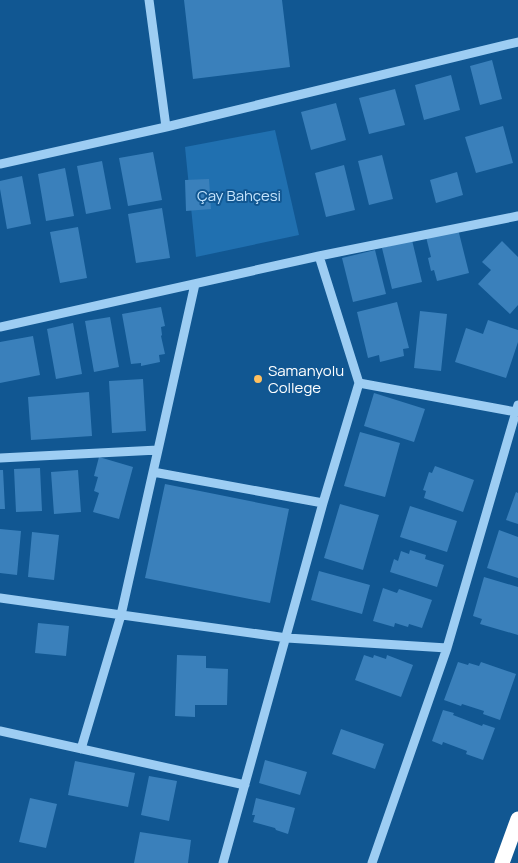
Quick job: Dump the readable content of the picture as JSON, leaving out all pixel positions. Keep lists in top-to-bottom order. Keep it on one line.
{"parks":["Çay Bahçesi"],"places":["Samanyolu College"]}
